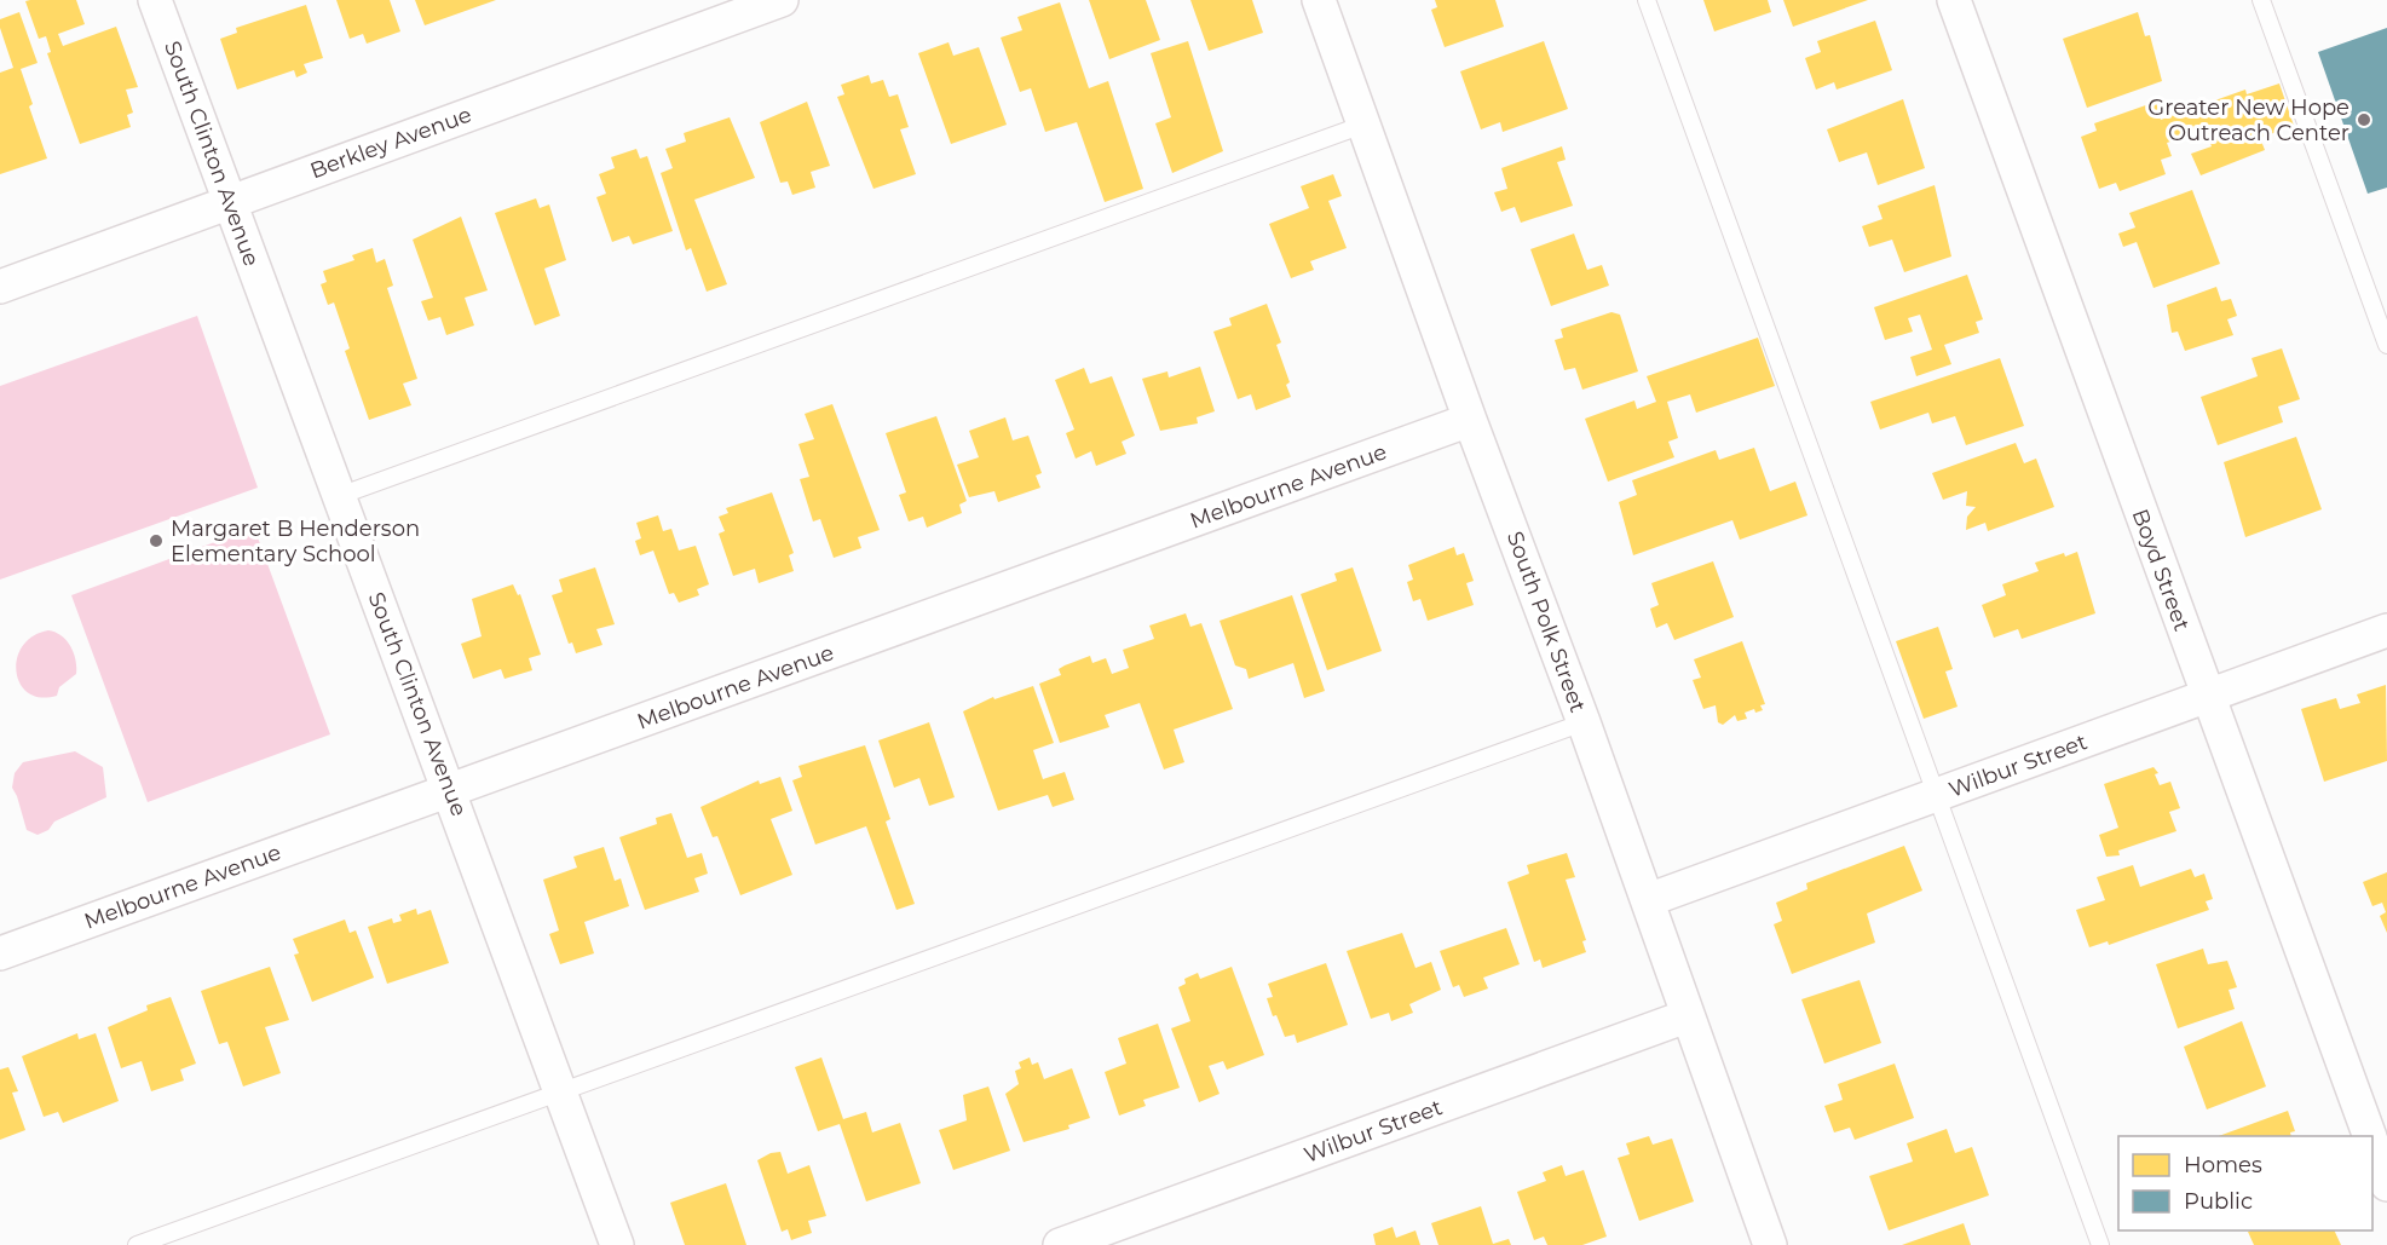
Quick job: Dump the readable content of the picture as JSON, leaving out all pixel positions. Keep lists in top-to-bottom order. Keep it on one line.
{"streets":{"street":["Berkley Avenue","South Clinton Avenue","Melbourne Avenue","Boyd Street","South Polk Street","Wilbur Street"]},"crossings":[["Berkley Avenue","South Clinton Avenue"],["South Clinton Avenue","Melbourne Avenue"],["Melbourne Avenue","South Polk Street"],["Boyd Street","Wilbur Street"],["South Polk Street","Wilbur Street"]],"places":["Greater New Hope Outreach Center","Margaret B Henderson Elementary School"],"legend":["Homes","Public"]}
